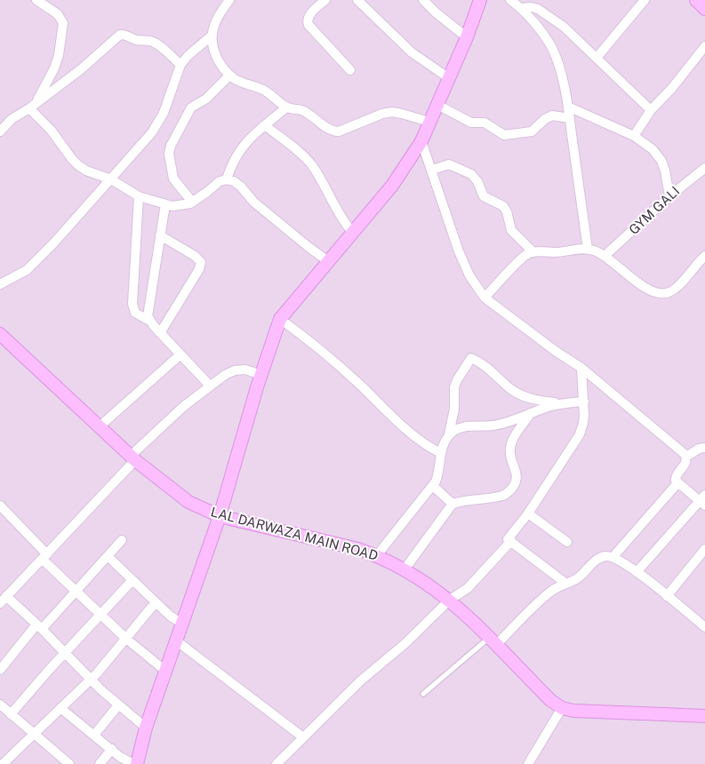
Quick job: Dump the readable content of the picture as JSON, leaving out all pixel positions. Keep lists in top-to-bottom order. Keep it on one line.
{"streets":{"street":["GYM GALI","LAL DARWAZA MAIN ROAD"]}}
